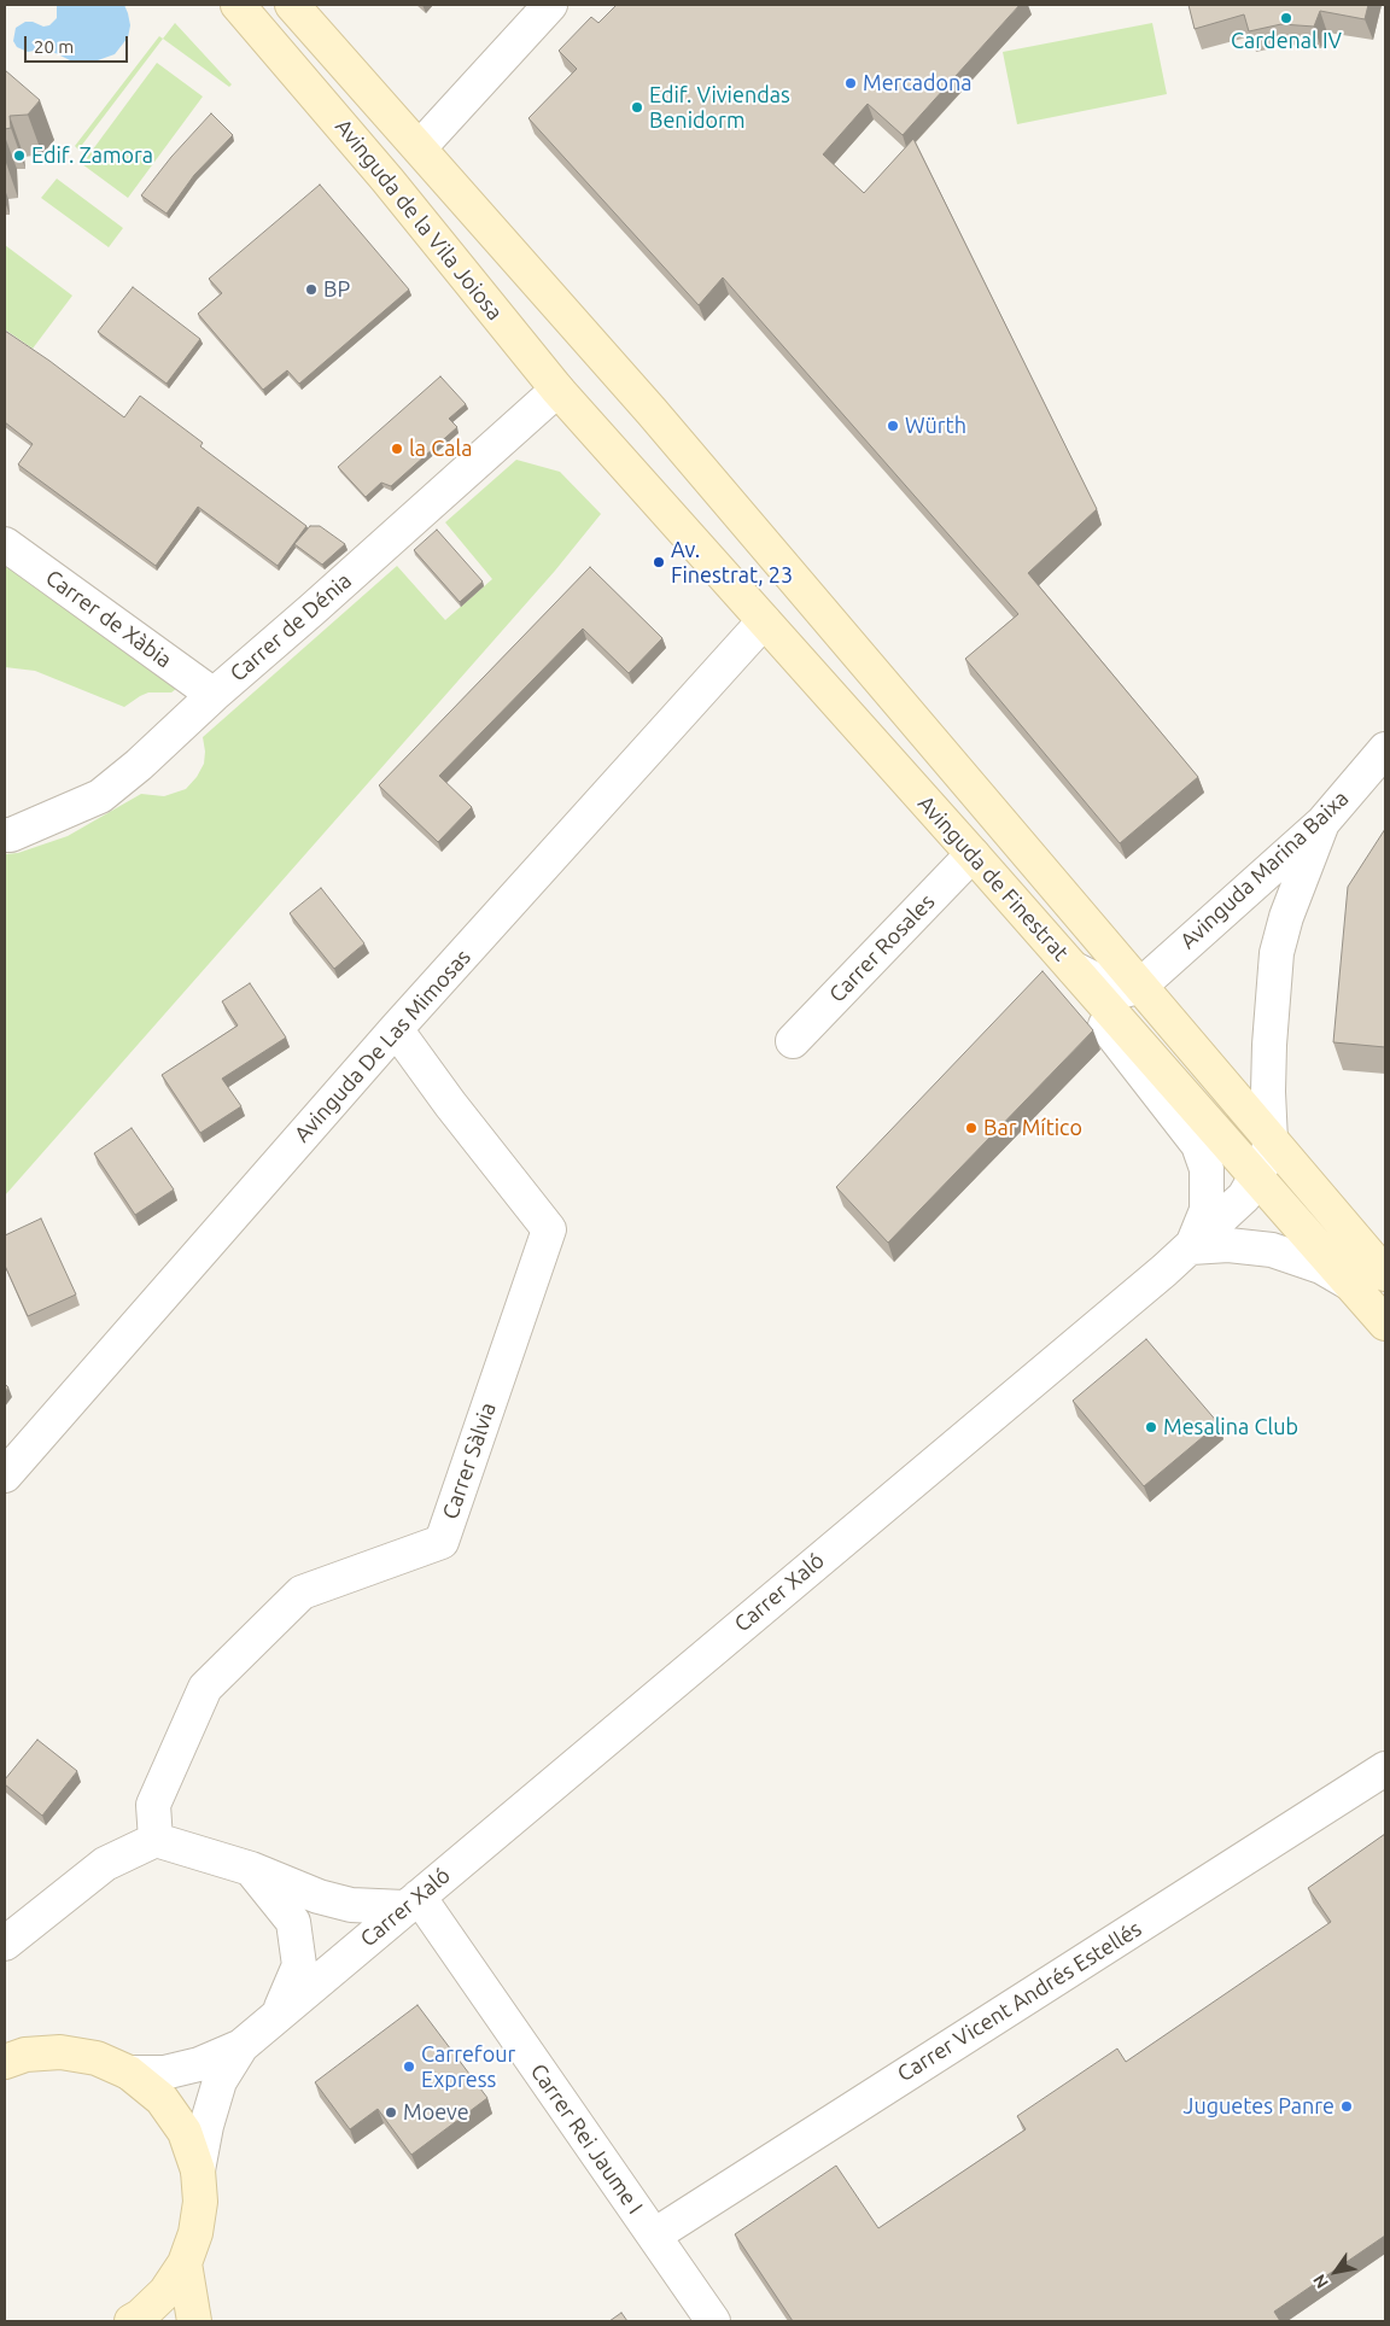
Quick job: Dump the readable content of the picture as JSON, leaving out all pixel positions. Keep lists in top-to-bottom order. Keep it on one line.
{"streets":{"main road":["Avinguda de la Vila Joiosa","Avinguda de Finestrat"],"street":["Carrer de Xàbia","Carrer de Dénia","Avinguda Marina Baixa","Carrer Rosales","Avinguda De Las Mimosas","Carrer Sàlvia","Carrer Xaló","Carrer Vicent Andrés Estellés","Carrer Rei Jaume I"]},"crossings":[["Avinguda de la Vila Joiosa","Carrer de Dénia"],["Avinguda de la Vila Joiosa","Avinguda de Finestrat"],["Carrer de Xàbia","Carrer de Dénia"],["Avinguda Marina Baixa","Avinguda de Finestrat"],["Avinguda de Finestrat","Carrer Rosales"],["Avinguda de Finestrat","Avinguda De Las Mimosas"],["Avinguda de Finestrat","Carrer Xaló"],["Avinguda De Las Mimosas","Carrer Sàlvia"],["Carrer Xaló","Carrer Rei Jaume I"],["Carrer Vicent Andrés Estellés","Carrer Rei Jaume I"]],"places":["Cardenal IV","Mercadona","Edif. Viviendas Benidorm","Edif. Zamora","BP","Würth","la Cala","Av. Finestrat, 23","Bar Mítico","Mesalina Club","Carrefour Express","Juguetes Panre","Moeve"],"scale_bar":"20 m","north":"bottom left"}
